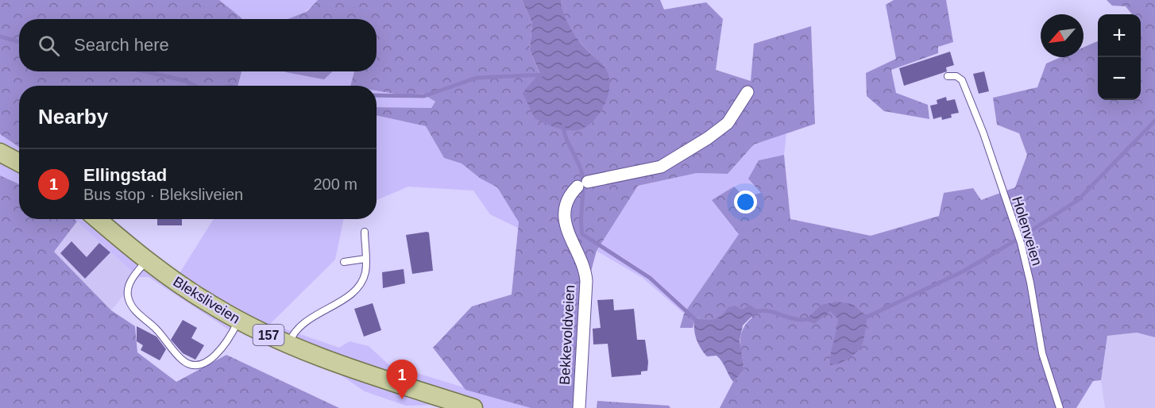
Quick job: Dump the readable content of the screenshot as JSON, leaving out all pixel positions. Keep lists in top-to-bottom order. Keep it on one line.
{"streets":{"main road":["Bleksliveien","157"],"street":["Bekkevoldveien"],"lane":["Holenveien"]},"north":"bottom left","page":{"map_buttons":["+","−"],"search":"Search here","heading":"Nearby","list":[{"mark":"1","name":"Ellingstad","note":"Bus stop · Bleksliveien","value":"200 m"}],"pins":"1"}}
